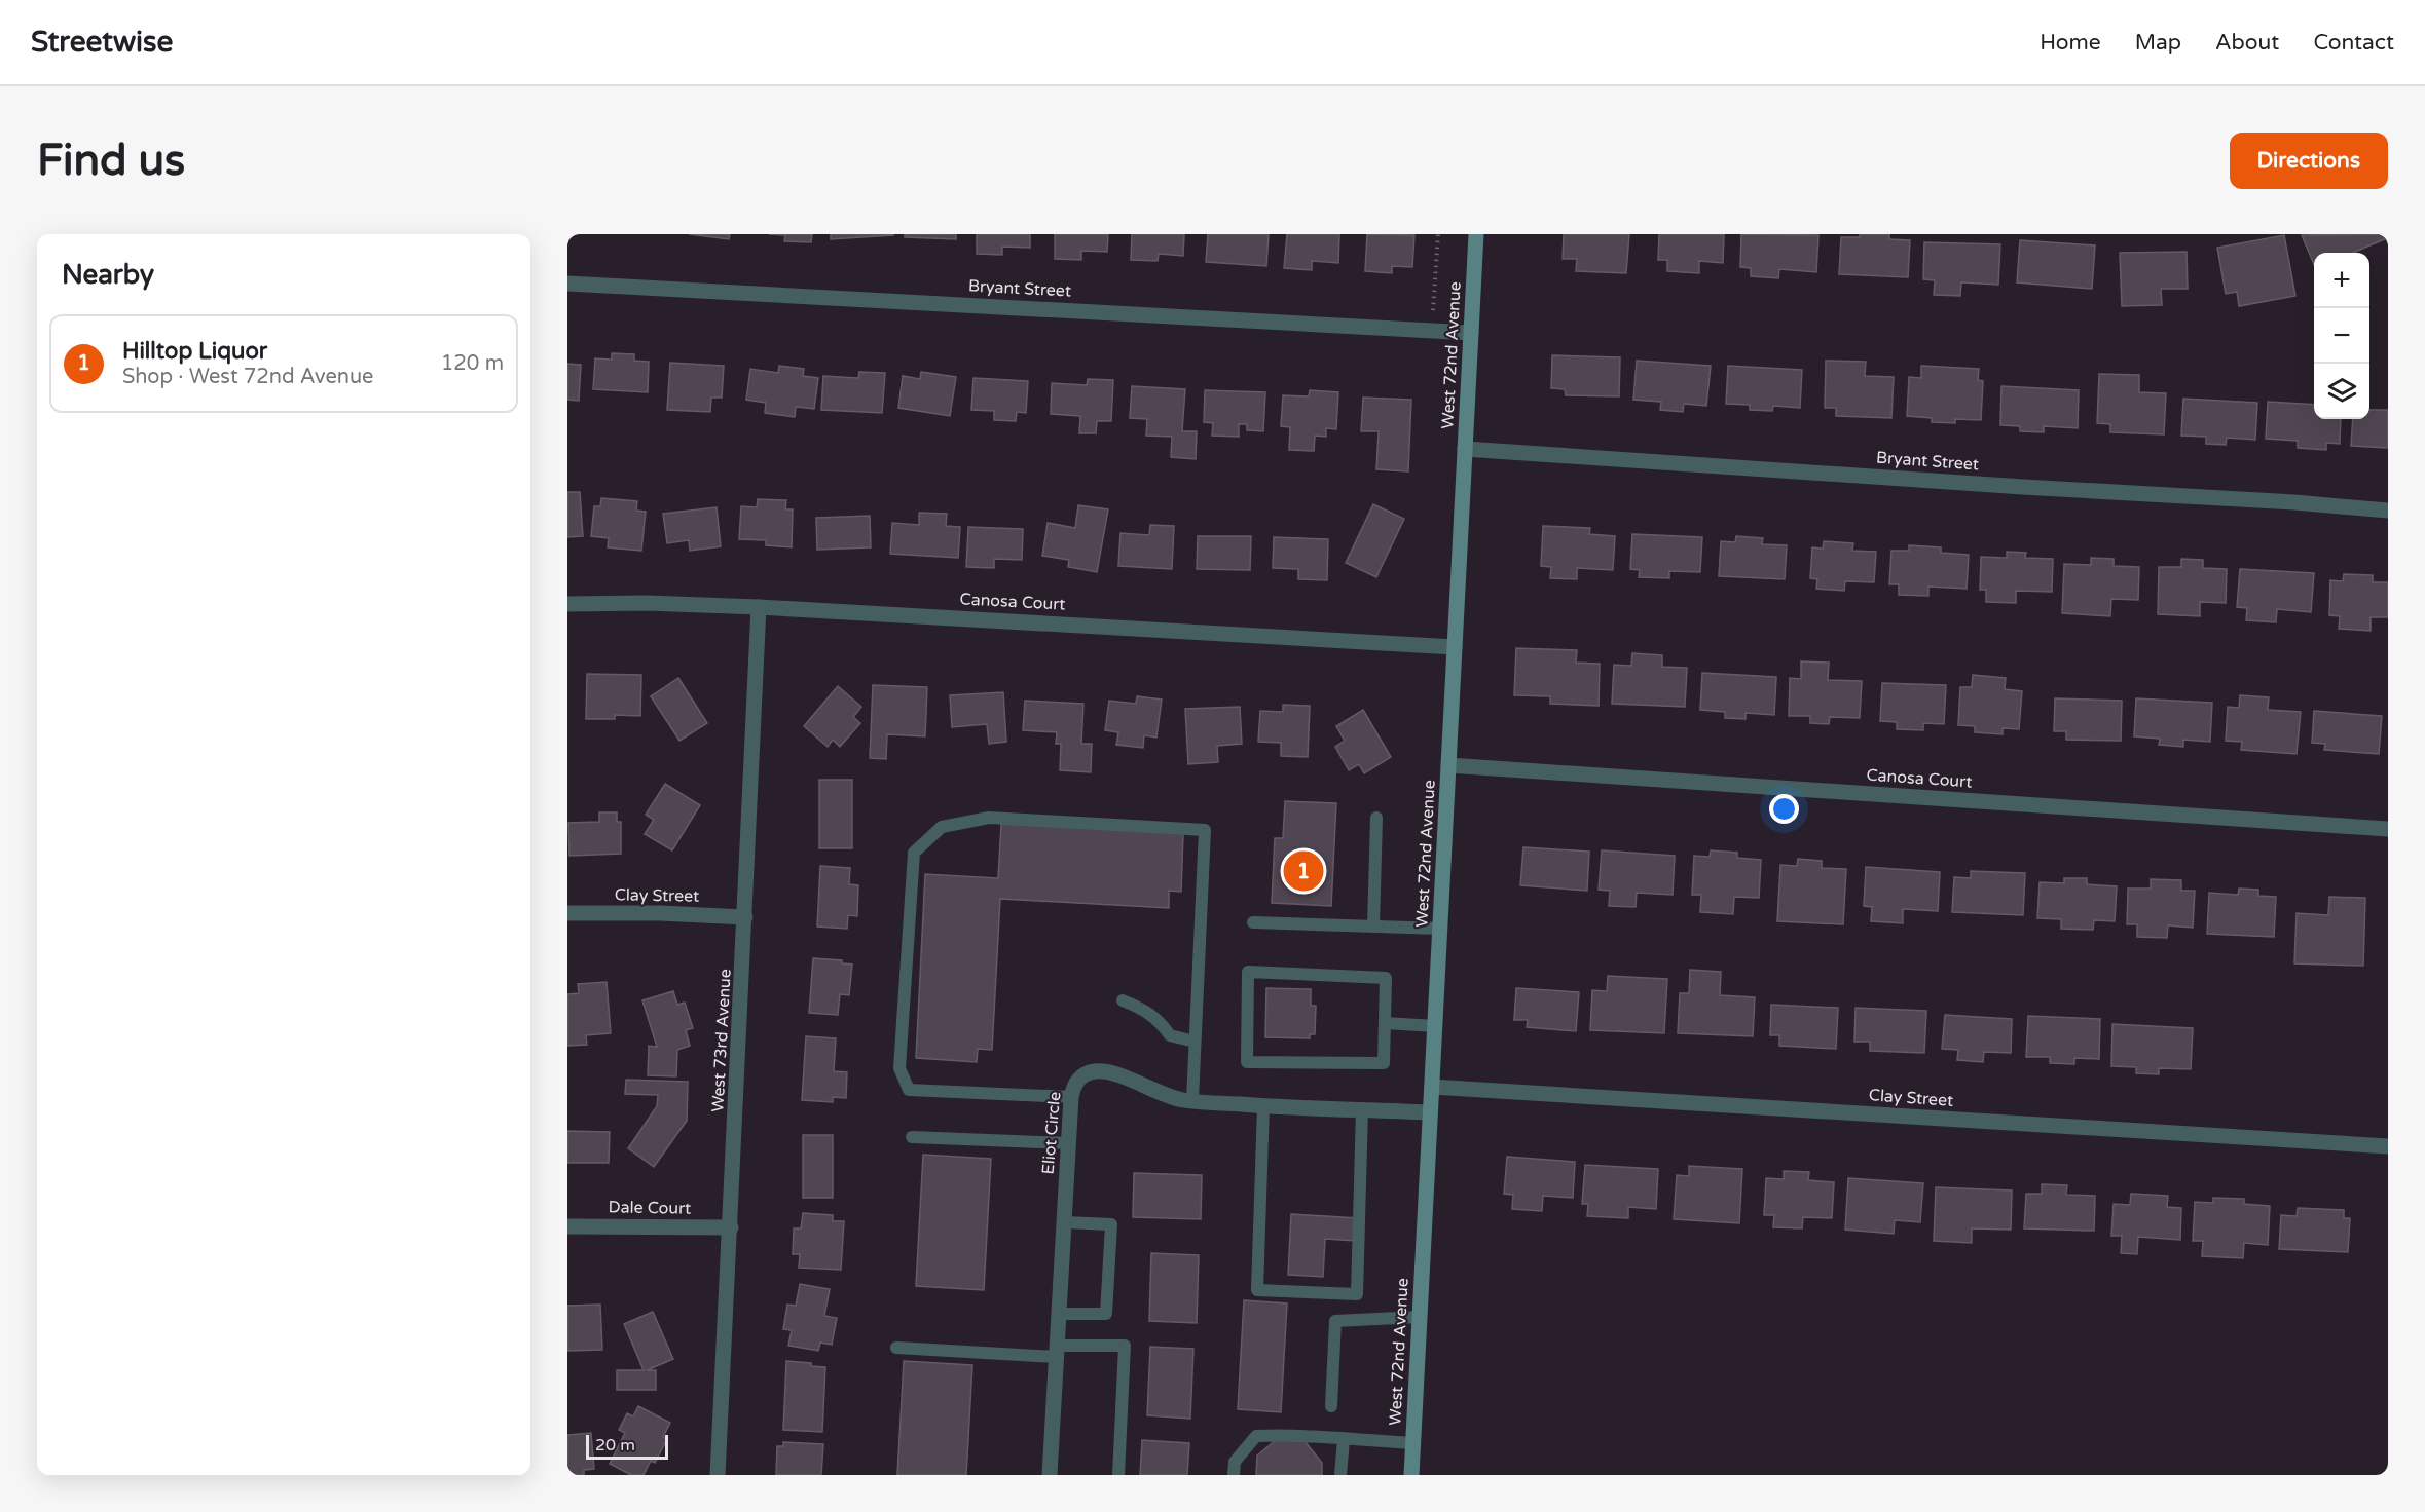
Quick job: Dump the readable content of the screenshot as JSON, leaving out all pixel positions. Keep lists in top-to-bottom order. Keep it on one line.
{"streets":{"main road":["West 72nd Avenue"],"street":["Bryant Street","Canosa Court","Clay Street","West 73rd Avenue","Eliot Circle","Dale Court"]},"crossings":[["Bryant Street","West 72nd Avenue"],["West 72nd Avenue","Canosa Court"],["West 72nd Avenue","Clay Street"],["West 72nd Avenue","Eliot Circle"],["Canosa Court","West 73rd Avenue"],["Clay Street","West 73rd Avenue"],["West 73rd Avenue","Dale Court"]],"scale_bar":"20 m","page":{"header":"Streetwise","nav":["Home","Map","About","Contact"],"buttons":"Directions","title":"Find us","heading":"Nearby","map_buttons":["+","−"],"list":[{"mark":"1","name":"Hilltop Liquor","note":"Shop · West 72nd Avenue","value":"120 m"}],"pins":"1","scale":"20 m"}}
